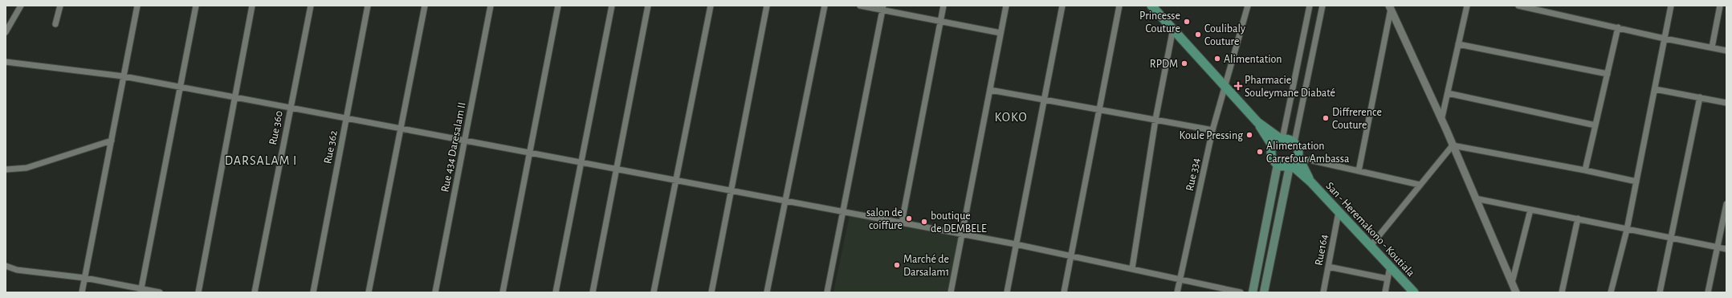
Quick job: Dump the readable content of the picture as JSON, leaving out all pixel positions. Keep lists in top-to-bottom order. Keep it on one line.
{"streets":{"main road":["San - Heremakono - Koutiala"],"street":["Rue 360","Rue 362","Rue 434 Daresalam II","Rue 334","Rue164"]},"crossings":[["San - Heremakono - Koutiala","Rue164"]],"districts":["KOKO","DARSALAM I"],"places":{"other":["Princesse Couture","Coulibaly Couture","Alimentation","RPDM","Diffrerence Couture","Koule Pressing","Alimentation Carrefour Ambassa","salon de coiffure","boutique de DEMBELE","Marché de Darsalam1"],"health":["Pharmacie Souleymane Diabaté"]}}
